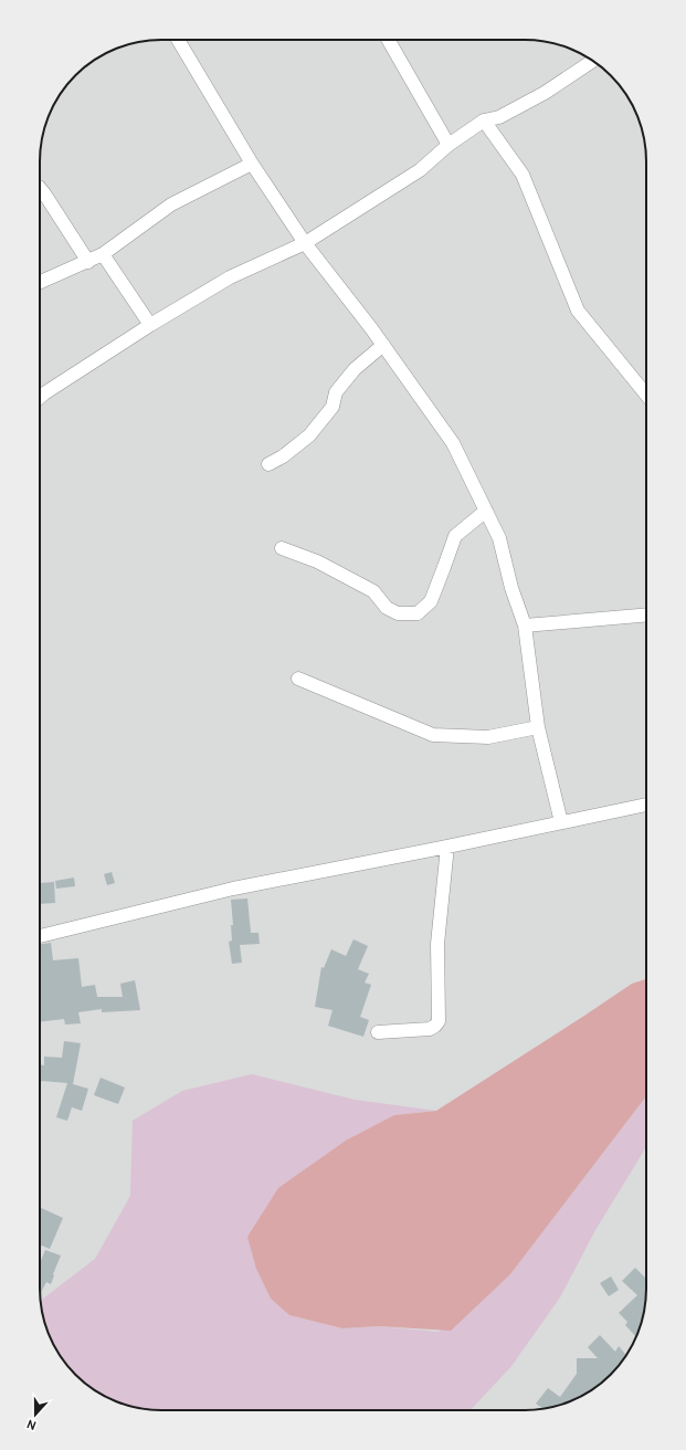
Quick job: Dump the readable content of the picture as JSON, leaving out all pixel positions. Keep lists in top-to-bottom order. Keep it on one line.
{"north":"bottom"}
